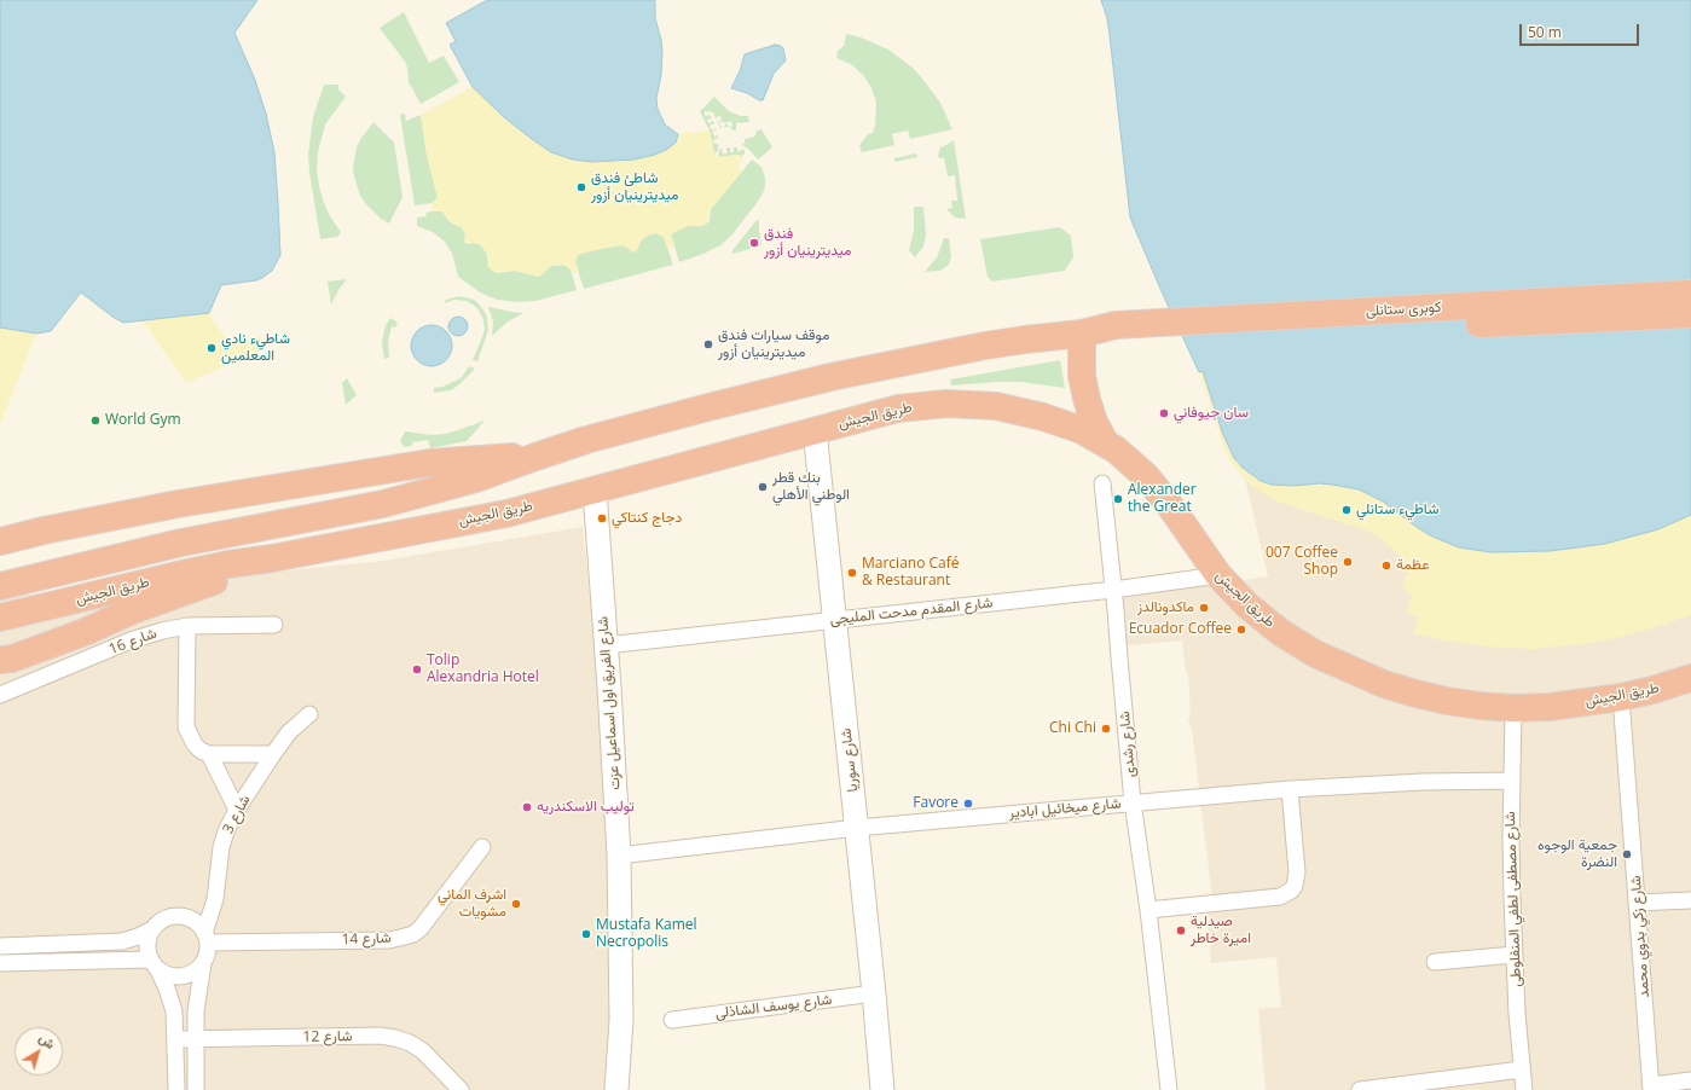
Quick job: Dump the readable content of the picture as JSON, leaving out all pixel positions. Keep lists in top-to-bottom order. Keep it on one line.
{"streets":{"highway":["كوبرى ستانلى","طريق الجيش"],"street":["شارع المقدم مدحت المليجى","شارع 16","شارع الفريق اول اسماعيل عزت","شارع رشدى","شارع سوريا","شارع ميخائيل ابادير","شارع 3","شارع مصطفى لطفي المنفلوطى","شارع زكي بدوي محمد","شارع 14","شارع يوسف الشاذلى","شارع 12"]},"crossings":[["طريق الجيش","شارع المقدم مدحت المليجى"],["طريق الجيش","شارع الفريق اول اسماعيل عزت"],["طريق الجيش","شارع سوريا"],["طريق الجيش","شارع مصطفى لطفي المنفلوطى"],["طريق الجيش","شارع زكي بدوي محمد"],["شارع المقدم مدحت المليجى","شارع الفريق اول اسماعيل عزت"],["شارع المقدم مدحت المليجى","شارع رشدى"],["شارع المقدم مدحت المليجى","شارع سوريا"],["شارع الفريق اول اسماعيل عزت","شارع ميخائيل ابادير"],["شارع رشدى","شارع ميخائيل ابادير"],["شارع سوريا","شارع ميخائيل ابادير"],["شارع سوريا","شارع يوسف الشاذلى"],["شارع ميخائيل ابادير","شارع مصطفى لطفي المنفلوطى"],["شارع 3","شارع 14"]],"places":["شاطئ فندق ميديترينيان أزور","فندق ميديترينيان أزور","موقف سيارات فندق ميديترينيان أزور","شاطيء نادي المعلمين","سان جيوفاني","World Gym","بنك قطر الوطني الأهلي","Alexander the Great","شاطيء ستانلي","دجاج كنتاكي","007 Coffee Shop","عظمة","Marciano Café & Restaurant","ماكدونالدز","Ecuador Coffee","Tolip Alexandria Hotel","Chi Chi","Favore","توليب الاسكندريه","جمعية الوجوه النضرة","اشرف الماني مشويات","صيدلية اميرة خاطر","Mustafa Kamel Necropolis"],"scale_bar":"50 m","north":"top right"}
